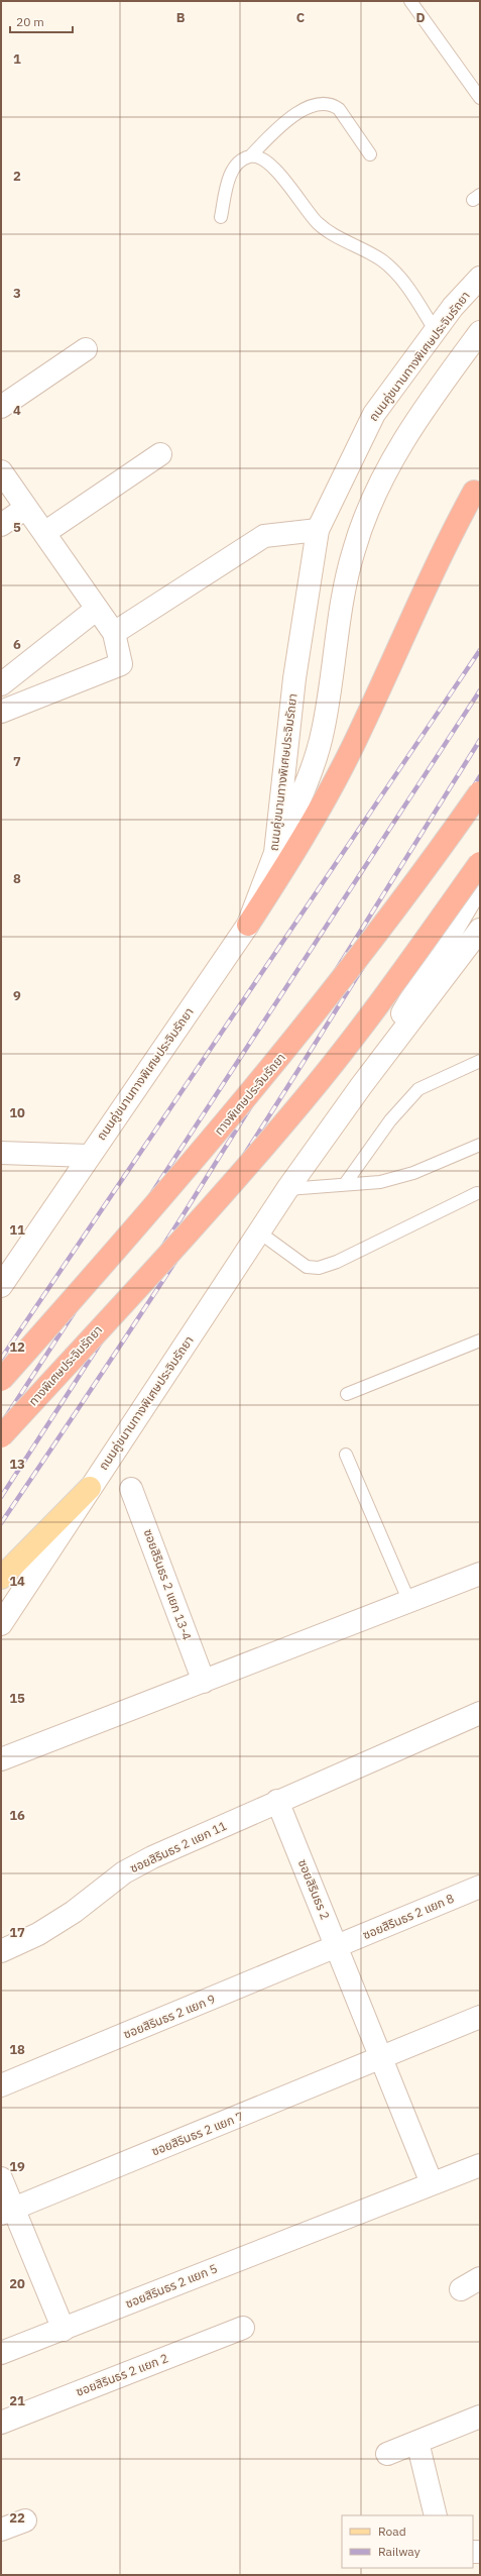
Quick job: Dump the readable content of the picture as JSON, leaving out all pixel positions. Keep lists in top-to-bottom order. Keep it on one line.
{"streets":{"highway":["ทางพิเศษประจิมรัถยา"],"street":["ถนนคู่ขนานทางพิเศษประจิมรัถยา","ซอยสิรินธร 2 แยก 13-4","ซอยสิรินธร 2 แยก 11","ซอยสิรินธร 2","ซอยสิรินธร 2 แยก 8","ซอยสิรินธร 2 แยก 9","ซอยสิรินธร 2 แยก 7","ซอยสิรินธร 2 แยก 5","ซอยสิรินธร 2 แยก 2"]},"crossings":[["ซอยสิรินธร 2 แยก 11","ซอยสิรินธร 2"],["ซอยสิรินธร 2","ซอยสิรินธร 2 แยก 8"],["ซอยสิรินธร 2","ซอยสิรินธร 2 แยก 9"],["ซอยสิรินธร 2","ซอยสิรินธร 2 แยก 7"],["ซอยสิรินธร 2","ซอยสิรินธร 2 แยก 5"],["ซอยสิรินธร 2 แยก 8","ซอยสิรินธร 2 แยก 9"]],"legend":["Road","Railway"],"scale_bar":"20 m","grid":{"columns":["B","C","D"],"rows":["1","2","3","4","5","6","7","8","9","10","11","12","13","14","15","16","17","18","19","20","21","22"]}}
